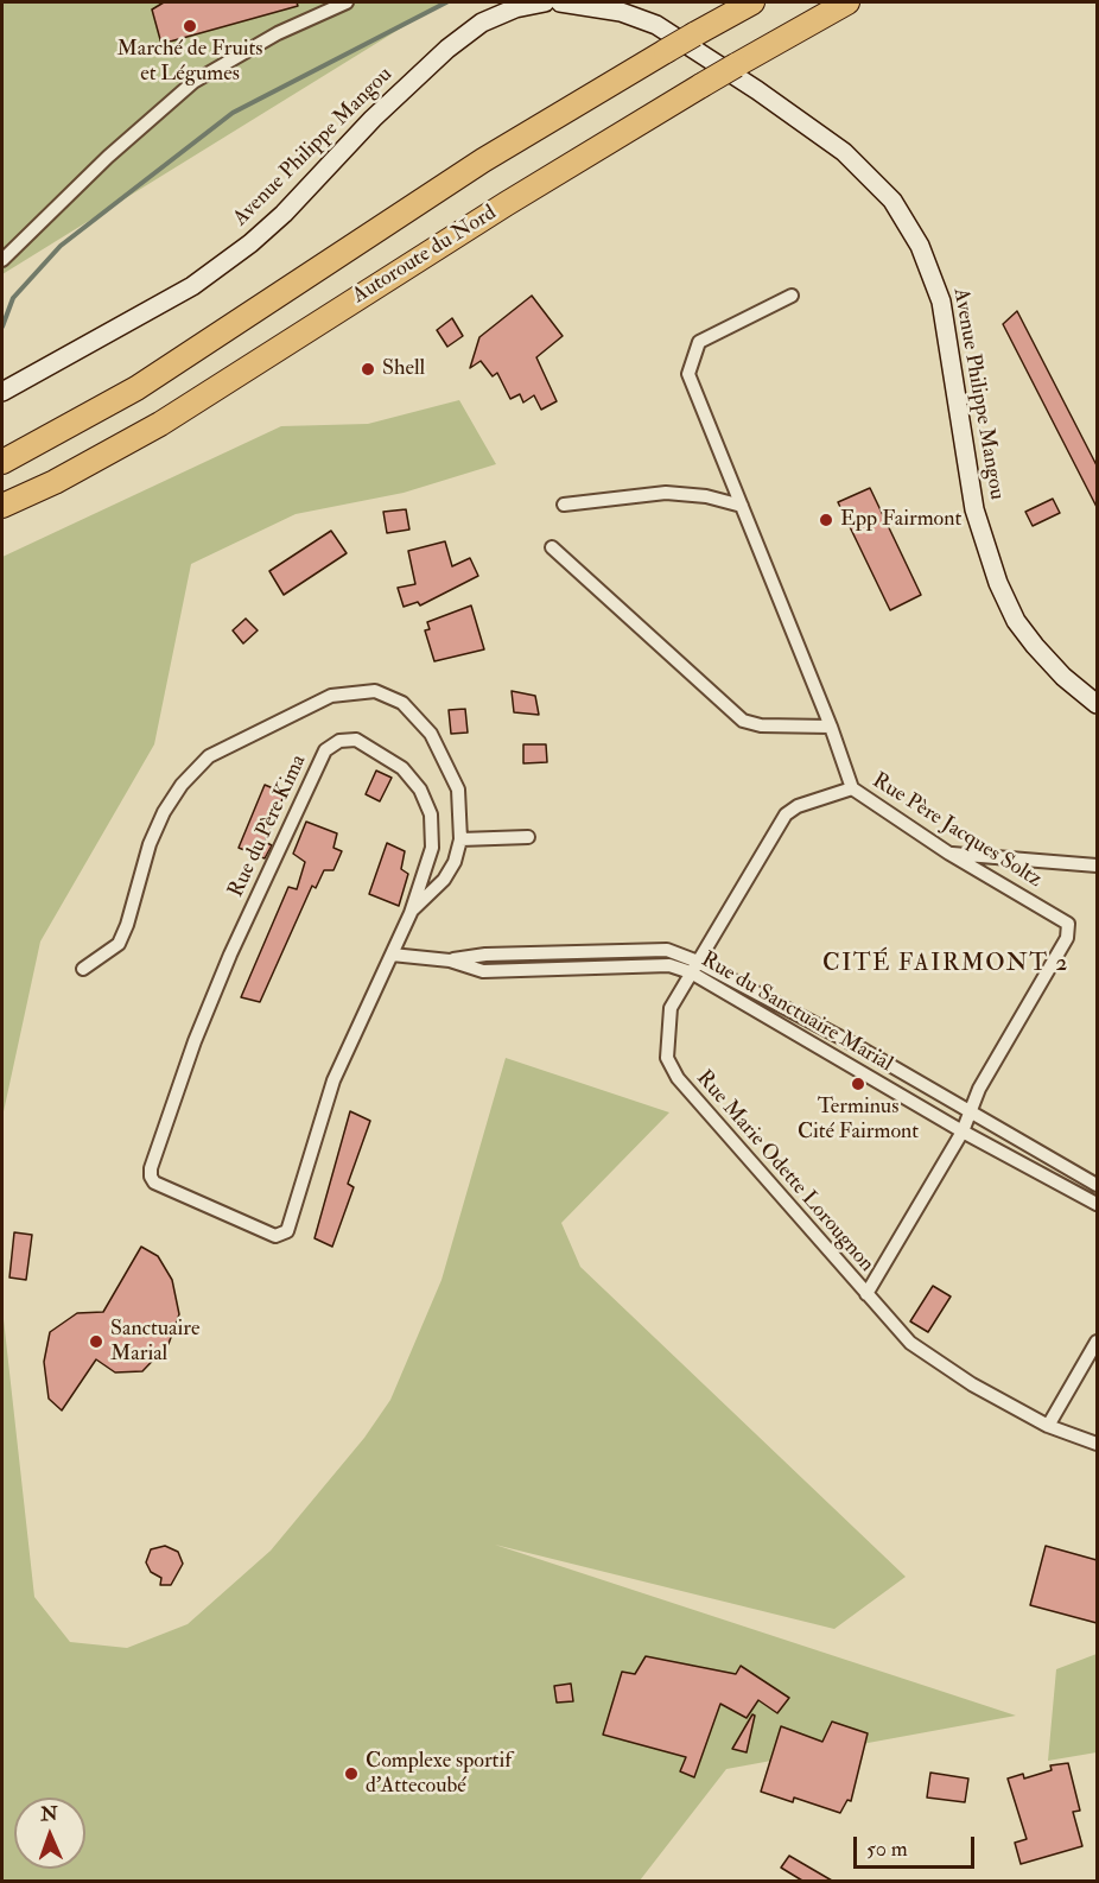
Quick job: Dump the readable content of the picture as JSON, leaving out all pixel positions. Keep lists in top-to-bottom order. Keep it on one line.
{"streets":{"highway":["Autoroute du Nord"],"street":["Avenue Philippe Mangou","Rue du Père Kima","Rue Père Jacques Soltz","Rue du Sanctuaire Marial","Rue Marie Odette Lorougnon"]},"crossings":[["Rue du Père Kima","Rue du Sanctuaire Marial"],["Rue Père Jacques Soltz","Rue du Sanctuaire Marial"],["Rue Père Jacques Soltz","Rue Marie Odette Lorougnon"],["Rue du Sanctuaire Marial","Rue Marie Odette Lorougnon"]],"districts":["CITÉ FAIRMONT 2"],"places":["Marché de Fruits et Légumes","Shell","Epp Fairmont","Terminus Cité Fairmont","Sanctuaire Marial","Complexe sportif d'Attecoubé"],"scale_bar":"50 m","north":"top"}
